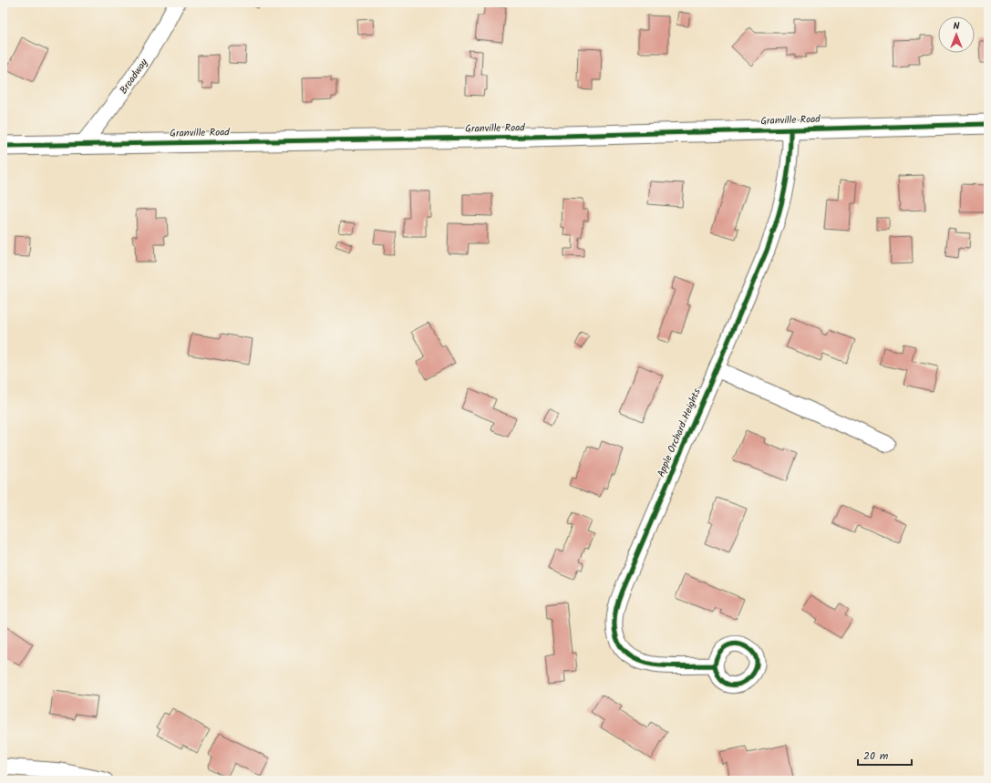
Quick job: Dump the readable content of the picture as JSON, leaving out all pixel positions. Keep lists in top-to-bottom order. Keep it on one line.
{"streets":{"street":["Broadway","Granville Road","Apple Orchard Heights"]},"crossings":[["Broadway","Granville Road"],["Granville Road","Apple Orchard Heights"]],"scale_bar":"20 m","north":"top"}
